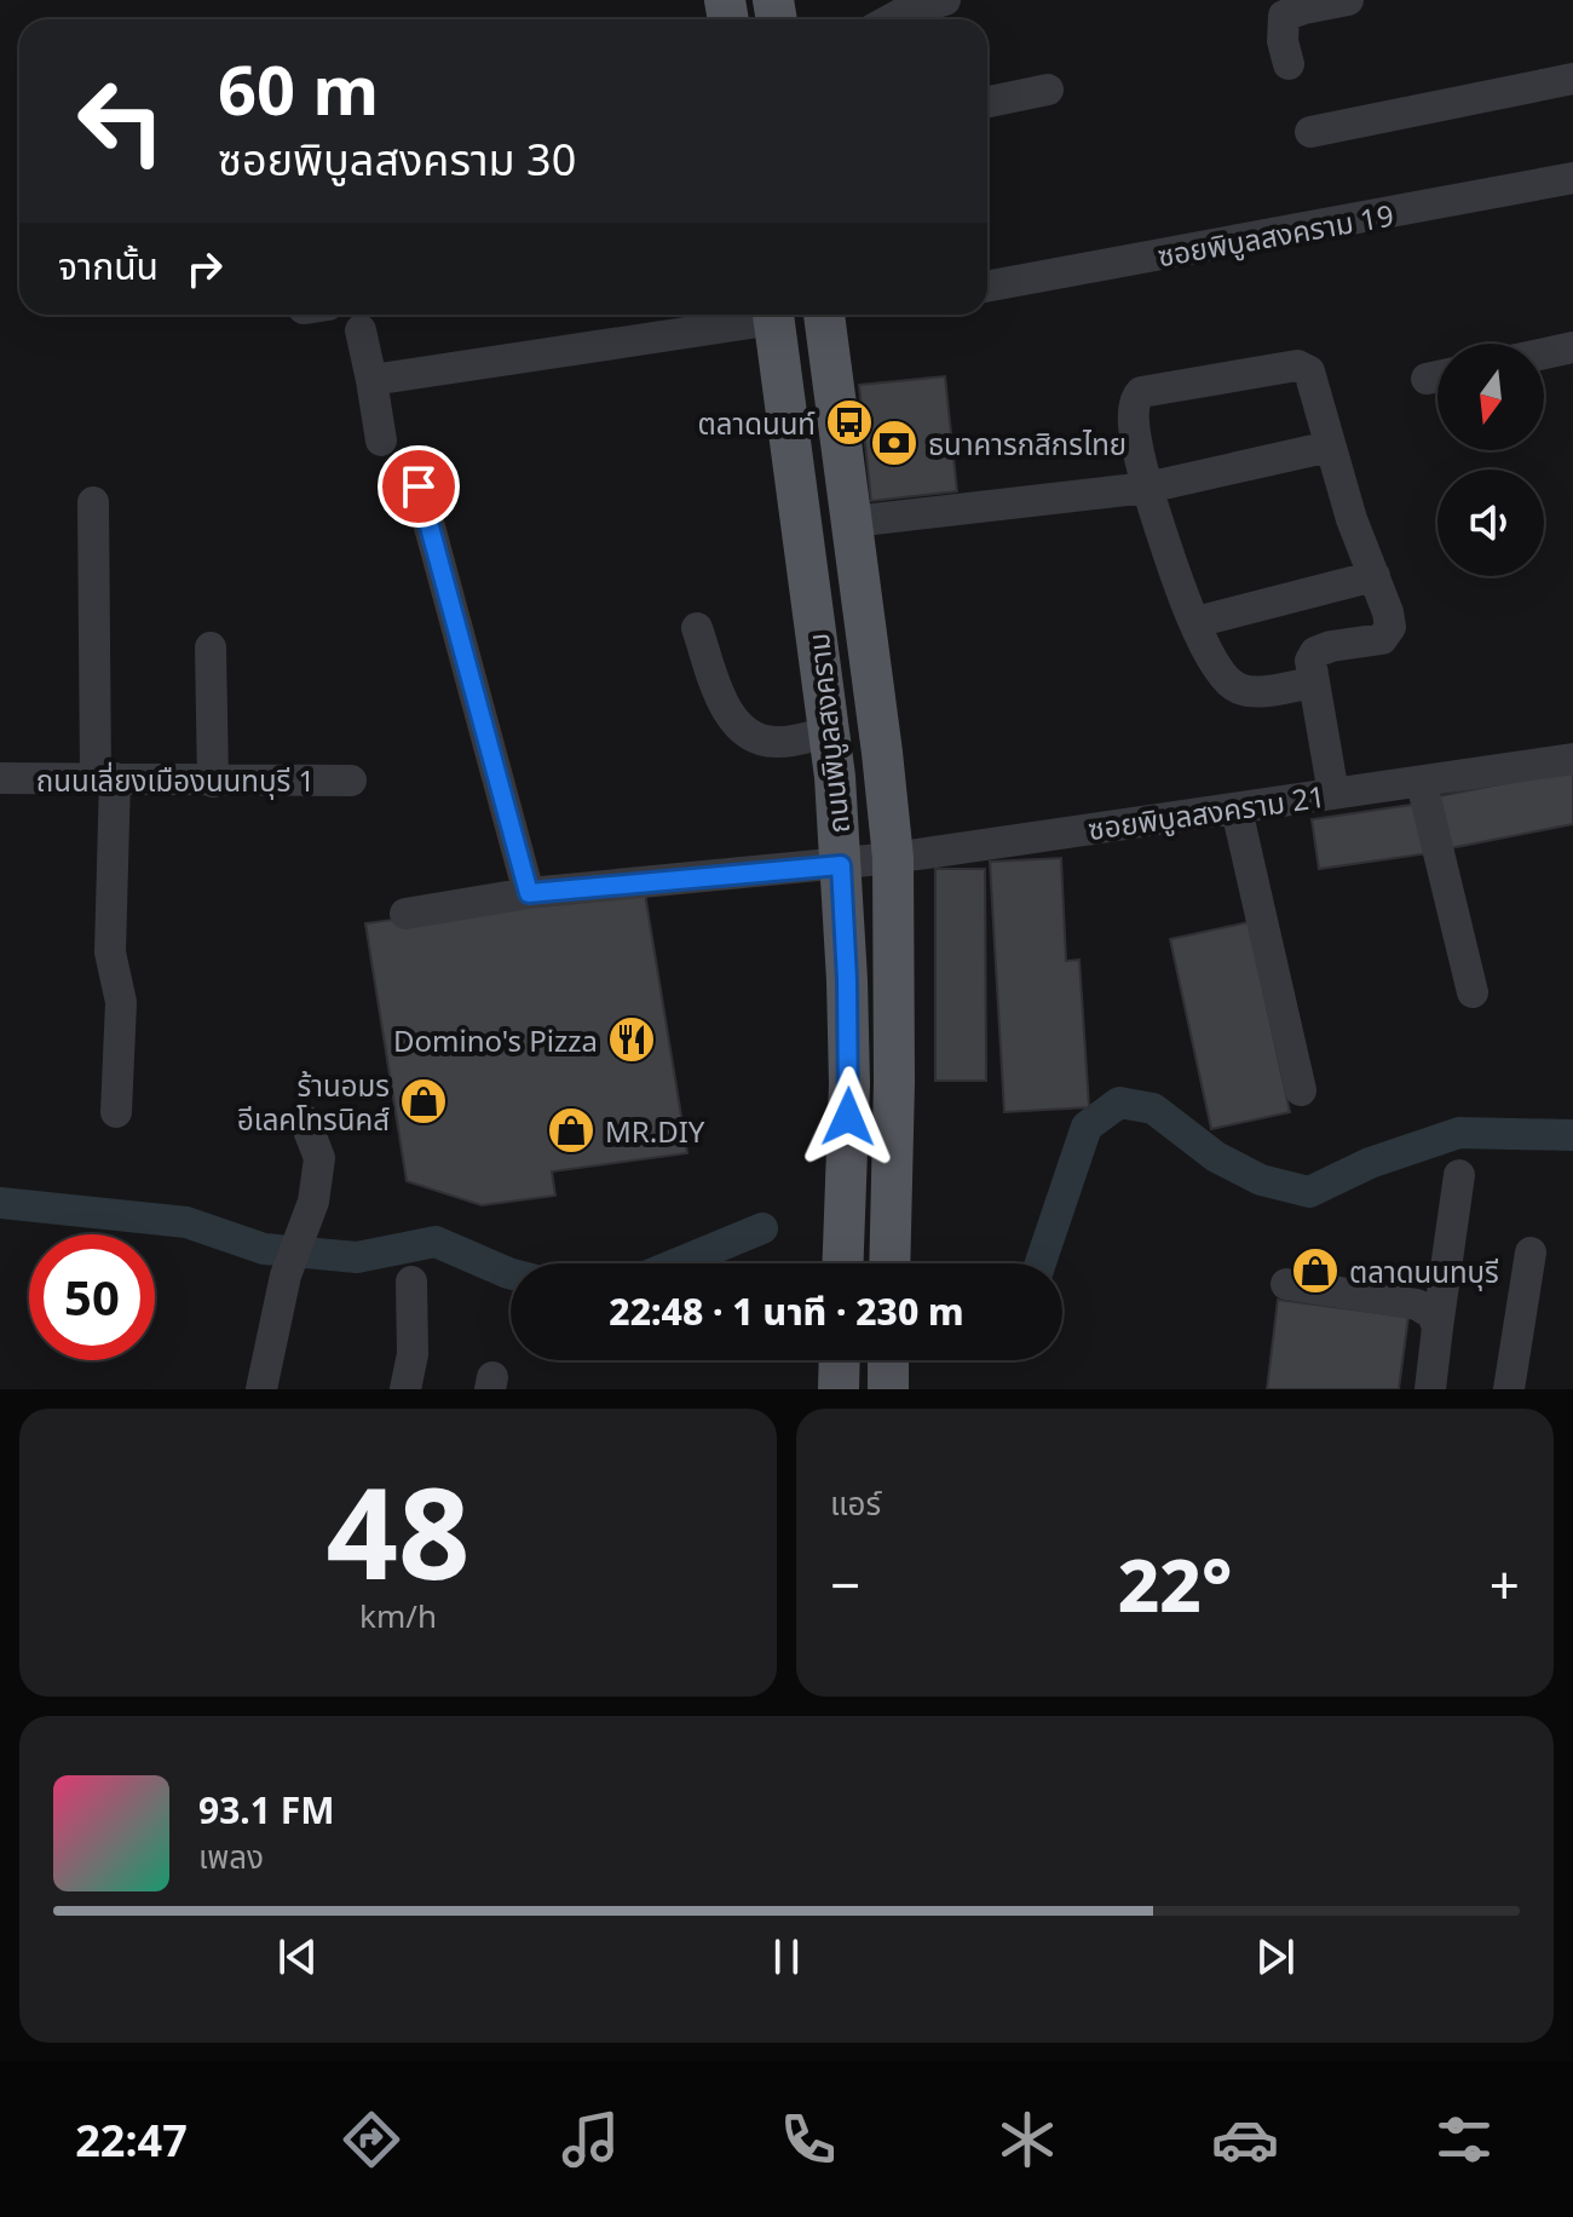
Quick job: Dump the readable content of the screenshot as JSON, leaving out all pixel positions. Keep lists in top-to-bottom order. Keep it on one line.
{"streets":{"main road":["ถนนพิบูลสงคราม"],"street":["ซอยพิบูลสงคราม 19","ถนนเลี่ยงเมืองนนทบุรี 1","ซอยพิบูลสงคราม 21"]},"crossings":[["ถนนพิบูลสงคราม","ซอยพิบูลสงคราม 21"]],"places":{"bus stop":["ตลาดนนท์"],"bank":["ธนาคารกสิกรไทย"],"restaurant":["Domino's Pizza"],"shop":["ร้านอมร อีเลคโทรนิคส์","MR.DIY","ตลาดนนทบุรี"]},"north":"bottom","page":{"turn":["60 m","ซอยพิบูลสงคราม 30"],"then":"จากนั้น","limit":"50","trip":"22:48 · 1 นาที · 230 m","tile":[["48","km/h"],"แอร์"],"heat":["−","22°","+"],"song":["93.1 FM","เพลง"],"tabs":"22:47"}}
